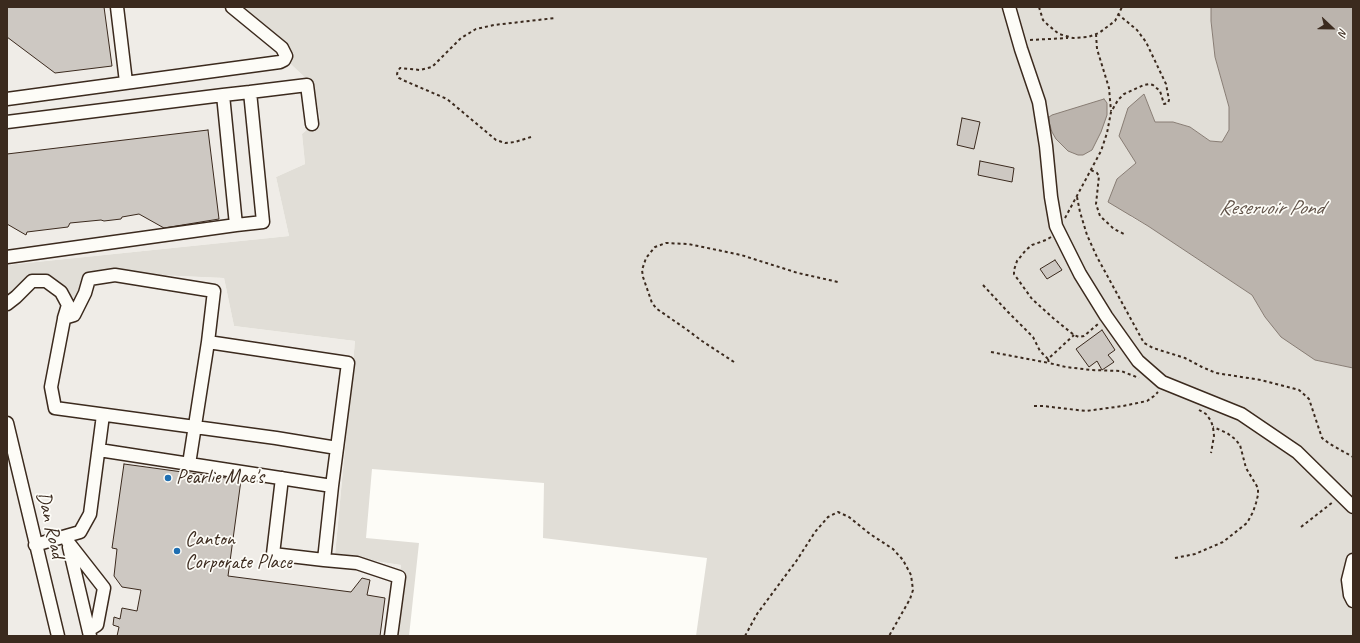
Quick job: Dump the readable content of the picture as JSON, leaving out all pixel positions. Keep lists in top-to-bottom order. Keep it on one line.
{"streets":{"street":["Dan Road"]},"water":["Reservoir Pond"],"places":["Pearlie Mae's","Canton Corporate Place"],"north":"right"}
